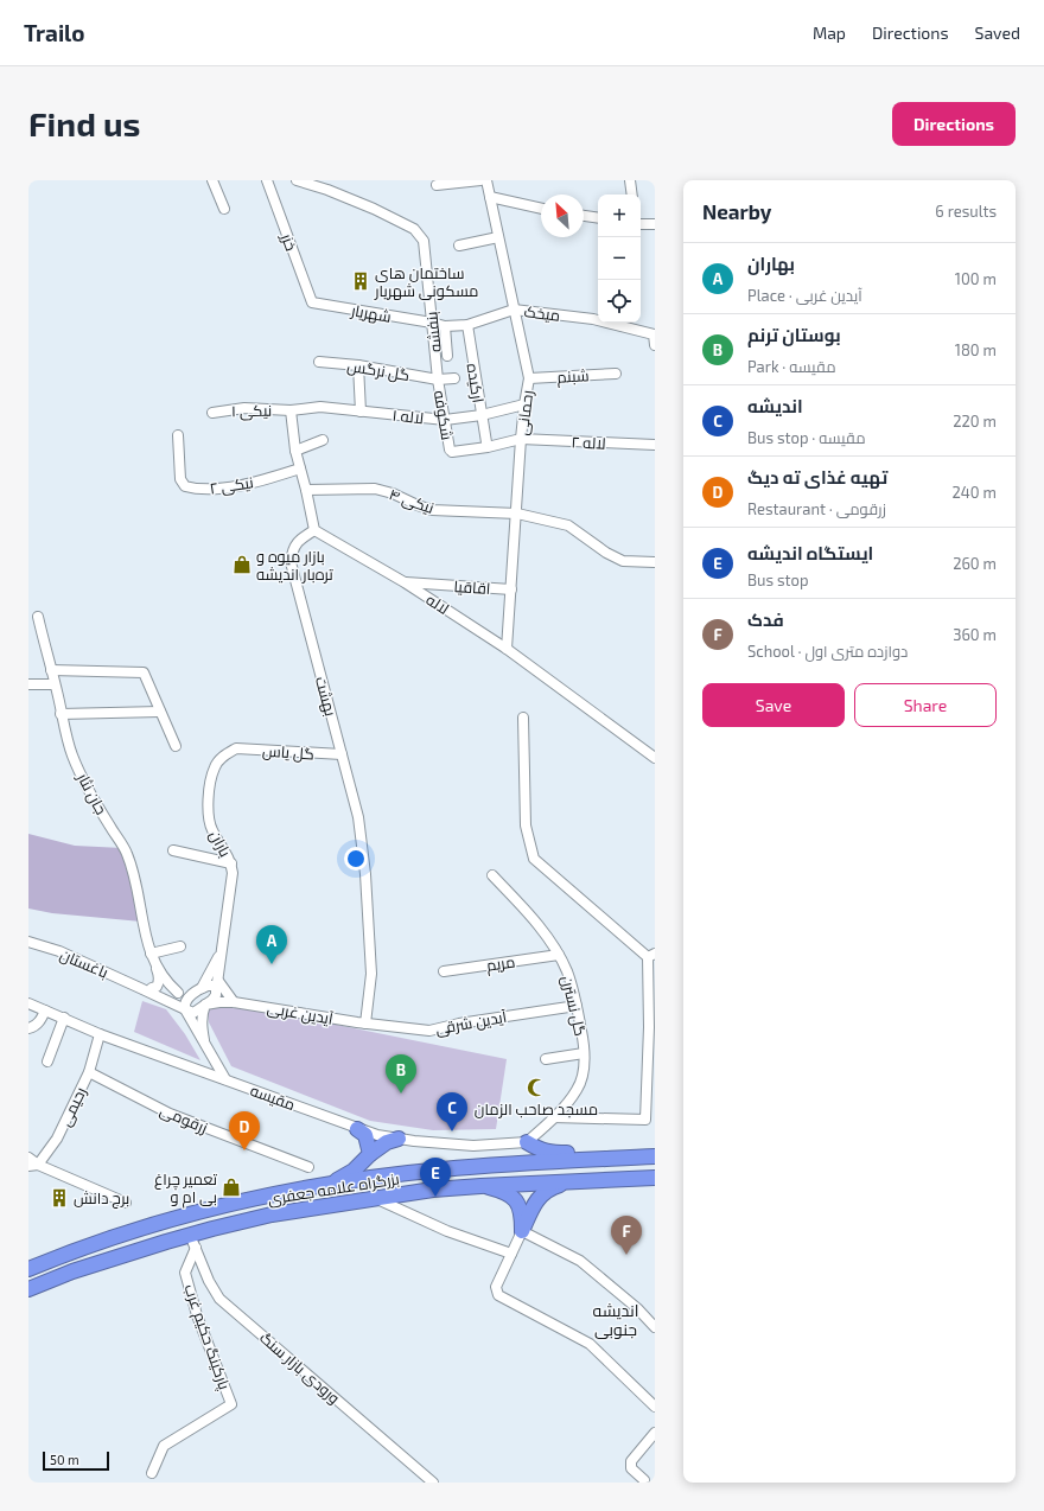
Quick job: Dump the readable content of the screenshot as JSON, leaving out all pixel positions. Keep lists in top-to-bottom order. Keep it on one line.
{"streets":{"highway":["بزرگراه علامه جعفری"],"street":["خزر","شهریار","میخک","بنفشه","گل نرگس","شبنم","ارکیده","نیکی ۱","رحمانی","شکوفه","لاله ۱","لاله ۲","نیکی ۲","نیکی ۴","اقاقیا","لاله","بهشت","گل یاس","جان نثار","باران","باغستان","مریم","گل نسترن","آیدین غربی","آیدین شرقی","مقیسه","رحیمی","زرقومی","پارکینگ حکیم غرب","ورودی بازار سنگ"]},"crossings":[["خزر","شهریار"],["شهریار","میخک"],["شهریار","بنفشه"],["میخک","بنفشه"],["میخک","ارکیده"],["میخک","رحمانی"],["بنفشه","گل نرگس"],["بنفشه","شکوفه"],["گل نرگس","شکوفه"],["شبنم","رحمانی"],["ارکیده","لاله ۱"],["نیکی ۱","لاله ۱"],["رحمانی","لاله ۱"],["رحمانی","لاله ۲"],["رحمانی","نیکی ۴"],["رحمانی","اقاقیا"],["رحمانی","لاله"],["شکوفه","لاله ۱"],["شکوفه","لاله ۲"],["اقاقیا","لاله"],["لاله","بهشت"],["بهشت","گل یاس"],["بهشت","آیدین غربی"],["بهشت","آیدین شرقی"],["گل یاس","باران"],["باغستان","آیدین غربی"],["مریم","گل نسترن"],["گل نسترن","آیدین شرقی"],["گل نسترن","مقیسه"],["آیدین غربی","آیدین شرقی"],["مقیسه","رحیمی"],["رحیمی","زرقومی"],["بزرگراه علامه جعفری","پارکینگ حکیم غرب"],["بزرگراه علامه جعفری","ورودی بازار سنگ"],["پارکینگ حکیم غرب","ورودی بازار سنگ"]],"districts":["اندیشه جنوبی"],"places":{"building":["ساختمان های مسکونی شهریار","برج دانش"],"shop":["بازار میوه و تره‌بار اندیشه","تعمیر چراغ بی ام و"],"mosque":["مسجد صاحب الزمان"]},"scale_bar":"50 m","north":"top left","page":{"header":"Trailo","nav":["Map","Directions","Saved"],"buttons":["Directions",["Save","Share"]],"title":"Find us","heading":["Nearby","6 results"],"map_buttons":["+","−"],"list":[{"mark":"A","name":"بهاران","note":"Place · آیدین غربی","value":"100 m"},{"mark":"B","name":"بوستان ترنم","note":"Park · مقیسه","value":"180 m"},{"mark":"C","name":"اندیشه","note":"Bus stop · مقیسه","value":"220 m"},{"mark":"D","name":"تهیه غذای ته دیگ","note":"Restaurant · زرقومی","value":"240 m"},{"mark":"E","name":"ایستگاه اندیشه","note":"Bus stop","value":"260 m"},{"mark":"F","name":"فدک","note":"School · دوازده متری اول","value":"360 m"}],"pins":["A","B","C","D","E","F"],"scale":"50 m"}}
